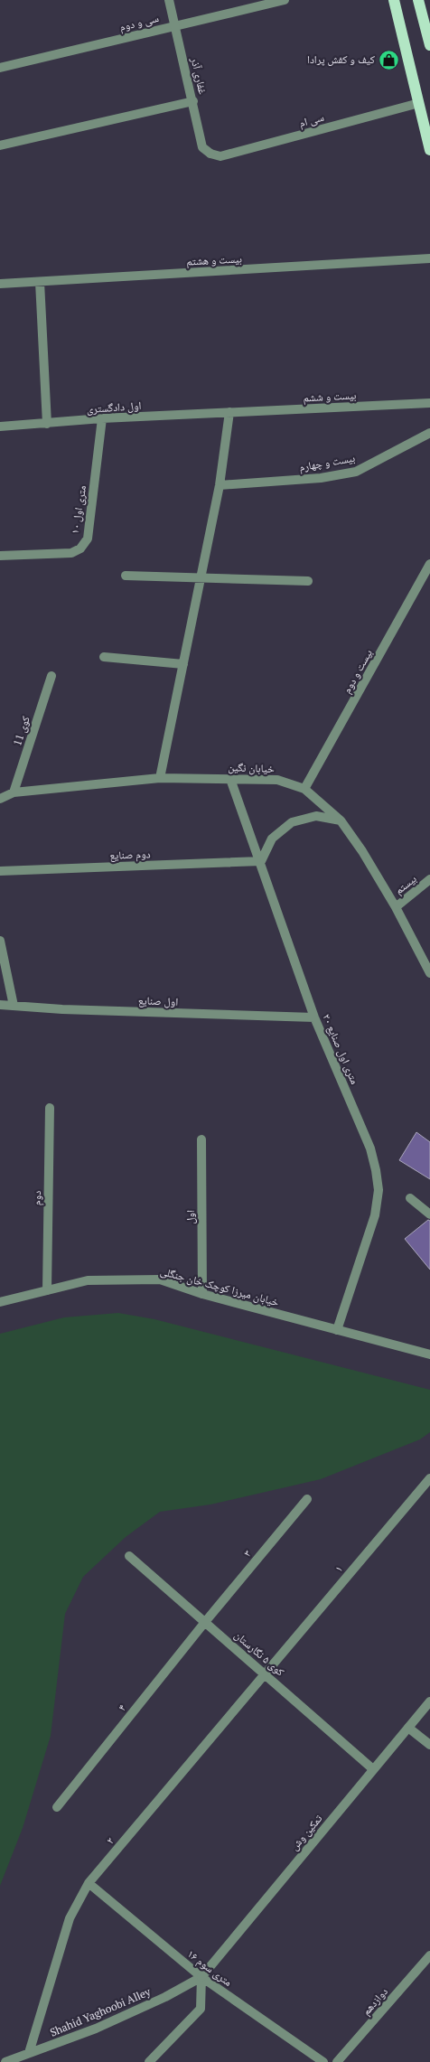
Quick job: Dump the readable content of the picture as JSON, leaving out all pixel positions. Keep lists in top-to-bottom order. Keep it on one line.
{"streets":{"street":["سی و دوم","غفاری آذر","سی ام","بیست و هشتم","بیست و ششم","اول دادگستری","بیست و چهارم","۱۰ متری اول","بیست و دوم","کوی 11","خیابان نگین","دوم صنایع","بیستم","اول صنایع","۲۰ متری اول صنایع","دوم","اول","خیابان میرزا کوچک خان جنگلی","۳","۱","کوی ۵ نگارستان","۴","تمکین وش","۲","۱۶ متری سوم","دوازدهم","Shahid Yaghoobi Alley"]},"crossings":[["سی و دوم","غفاری آذر"],["غفاری آذر","سی ام"],["بیست و ششم","اول دادگستری"],["اول دادگستری","۱۰ متری اول"],["بیست و دوم","خیابان نگین"],["کوی 11","خیابان نگین"],["خیابان نگین","بیستم"],["خیابان نگین","۲۰ متری اول صنایع"],["دوم صنایع","۲۰ متری اول صنایع"],["اول صنایع","۲۰ متری اول صنایع"],["۲۰ متری اول صنایع","خیابان میرزا کوچک خان جنگلی"],["دوم","خیابان میرزا کوچک خان جنگلی"],["اول","خیابان میرزا کوچک خان جنگلی"],["۳","کوی ۵ نگارستان"],["۳","۴"],["۱","کوی ۵ نگارستان"],["۱","۲"],["کوی ۵ نگارستان","۴"],["کوی ۵ نگارستان","تمکین وش"],["کوی ۵ نگارستان","۲"],["تمکین وش","۱۶ متری سوم"],["تمکین وش","Shahid Yaghoobi Alley"],["۲","۱۶ متری سوم"],["۲","Shahid Yaghoobi Alley"],["۱۶ متری سوم","Shahid Yaghoobi Alley"]],"places":{"shop":["کیف و کفش پرادا"]}}
